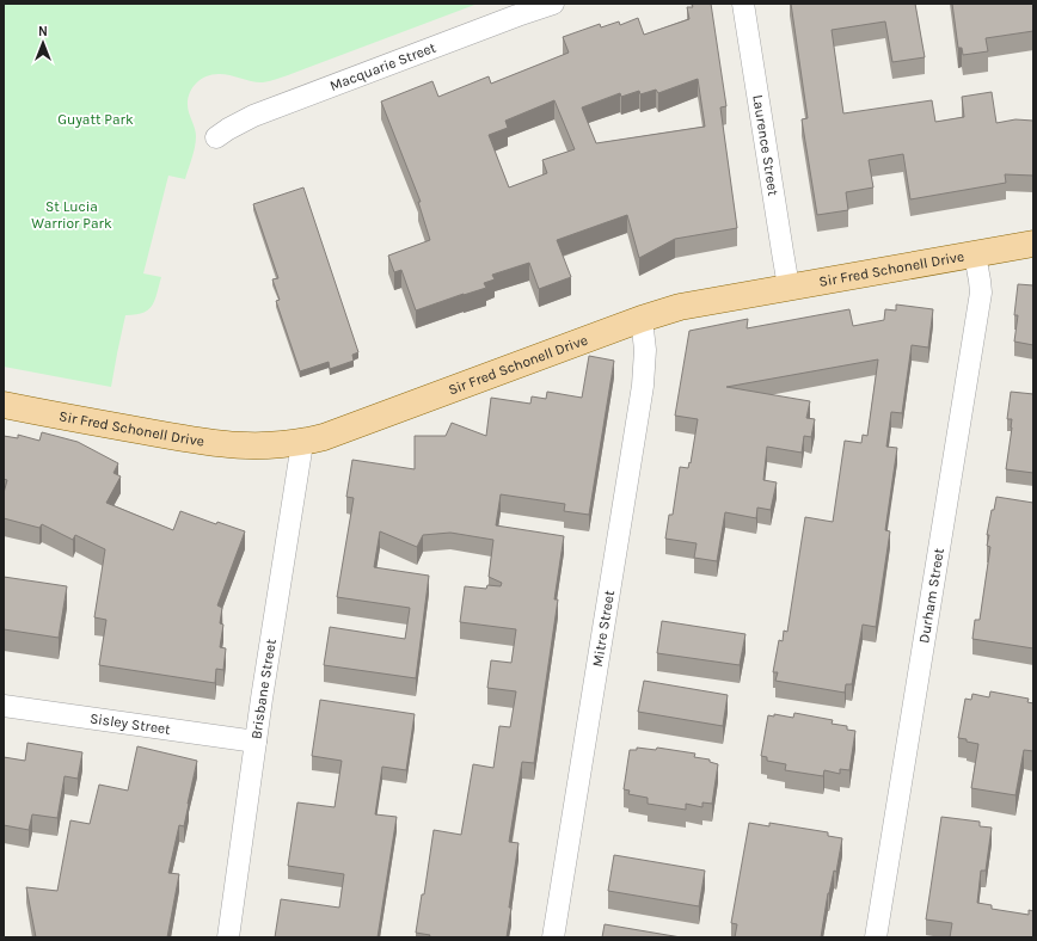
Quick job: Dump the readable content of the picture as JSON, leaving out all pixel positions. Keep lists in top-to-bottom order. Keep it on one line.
{"streets":{"main road":["Sir Fred Schonell Drive"],"street":["Macquarie Street","Laurence Street","Durham Street","Mitre Street","Brisbane Street","Sisley Street"]},"crossings":[["Laurence Street","Sir Fred Schonell Drive"],["Sir Fred Schonell Drive","Durham Street"],["Sir Fred Schonell Drive","Mitre Street"],["Sir Fred Schonell Drive","Brisbane Street"],["Brisbane Street","Sisley Street"]],"parks":["Guyatt Park","St Lucia Warrior Park"],"north":"top"}
